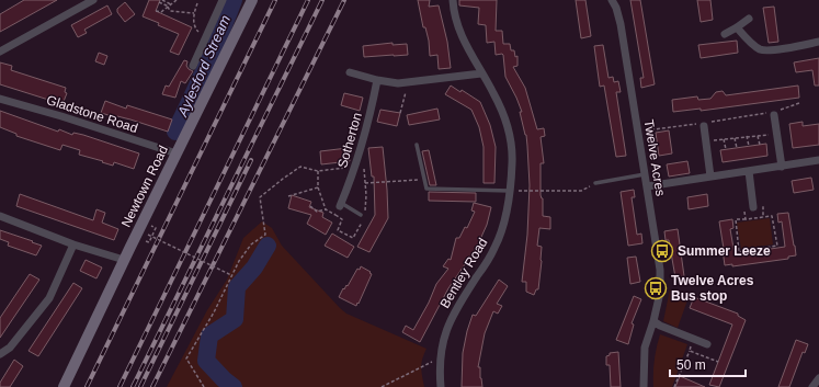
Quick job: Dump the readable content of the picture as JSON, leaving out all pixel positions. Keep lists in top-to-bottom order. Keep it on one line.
{"streets":{"street":["Gladstone Road","Sotherton","Twelve Acres","Newtown Road","Bentley Road"]},"crossings":[["Gladstone Road","Newtown Road"]],"water":["Aylesford Stream"],"places":{"bus stop":["Summer Leeze","Twelve Acres Bus stop"]},"scale_bar":"50 m"}
